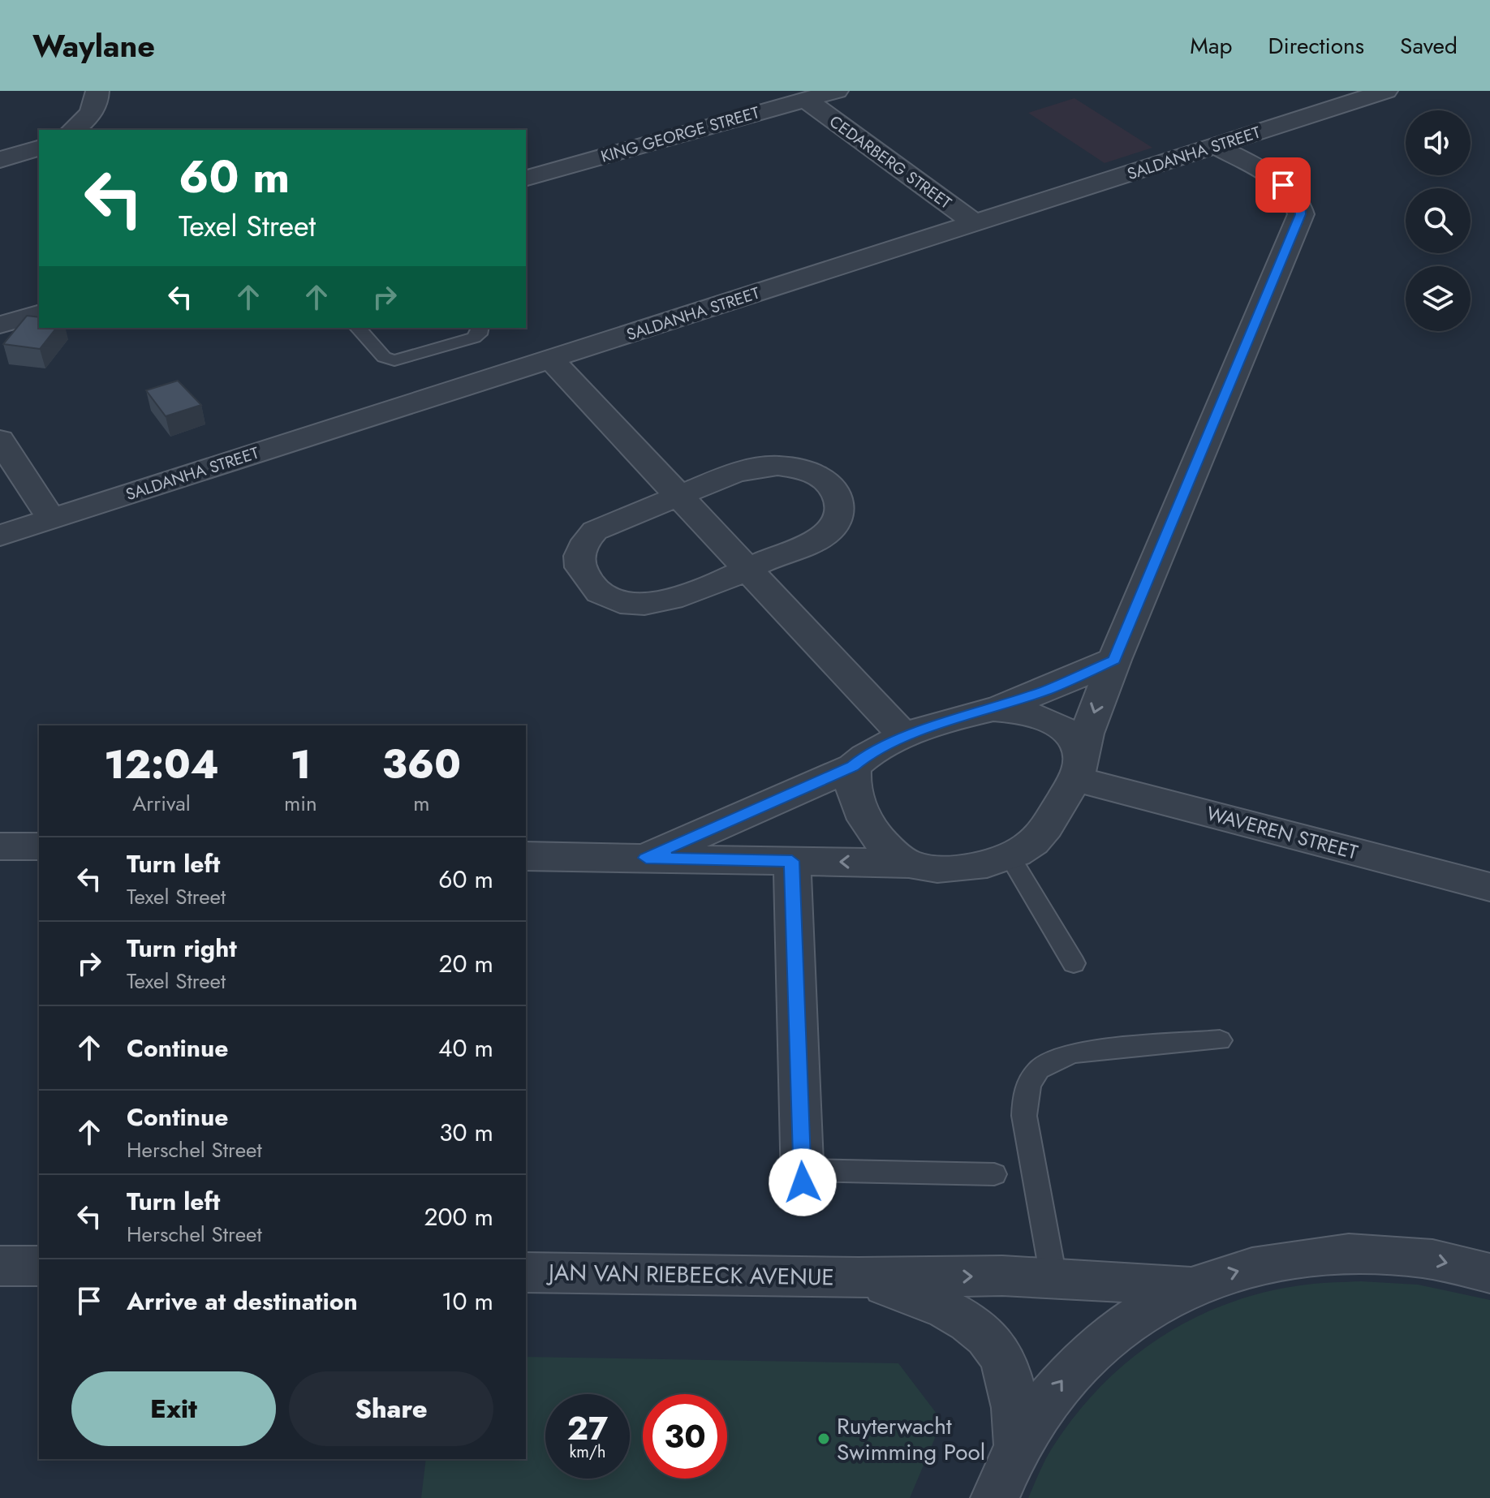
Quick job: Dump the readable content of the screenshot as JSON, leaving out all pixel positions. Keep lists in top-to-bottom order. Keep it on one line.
{"streets":{"street":["KING GEORGE STREET","SALDANHA STREET","CEDARBERG STREET","WAVEREN STREET","JAN VAN RIEBEECK AVENUE"]},"crossings":[["KING GEORGE STREET","CEDARBERG STREET"],["SALDANHA STREET","CEDARBERG STREET"]],"places":["Ruyterwacht Swimming Pool"],"page":{"header":"Waylane","nav":["Map","Directions","Saved"],"turn":["60 m","Texel Street"],"eta":["12:04","Arrival","1","min","360","m"],"list":[{"name":"Turn left","note":"Texel Street","value":"60 m"},{"name":"Turn right","note":"Texel Street","value":"20 m"},{"name":"Continue","value":"40 m"},{"name":"Continue","note":"Herschel Street","value":"30 m"},{"name":"Turn left","note":"Herschel Street","value":"200 m"},{"name":"Arrive at destination","value":"10 m"}],"buttons":["Exit","Share"],"speed":"27 km/h","limit":"30"}}
